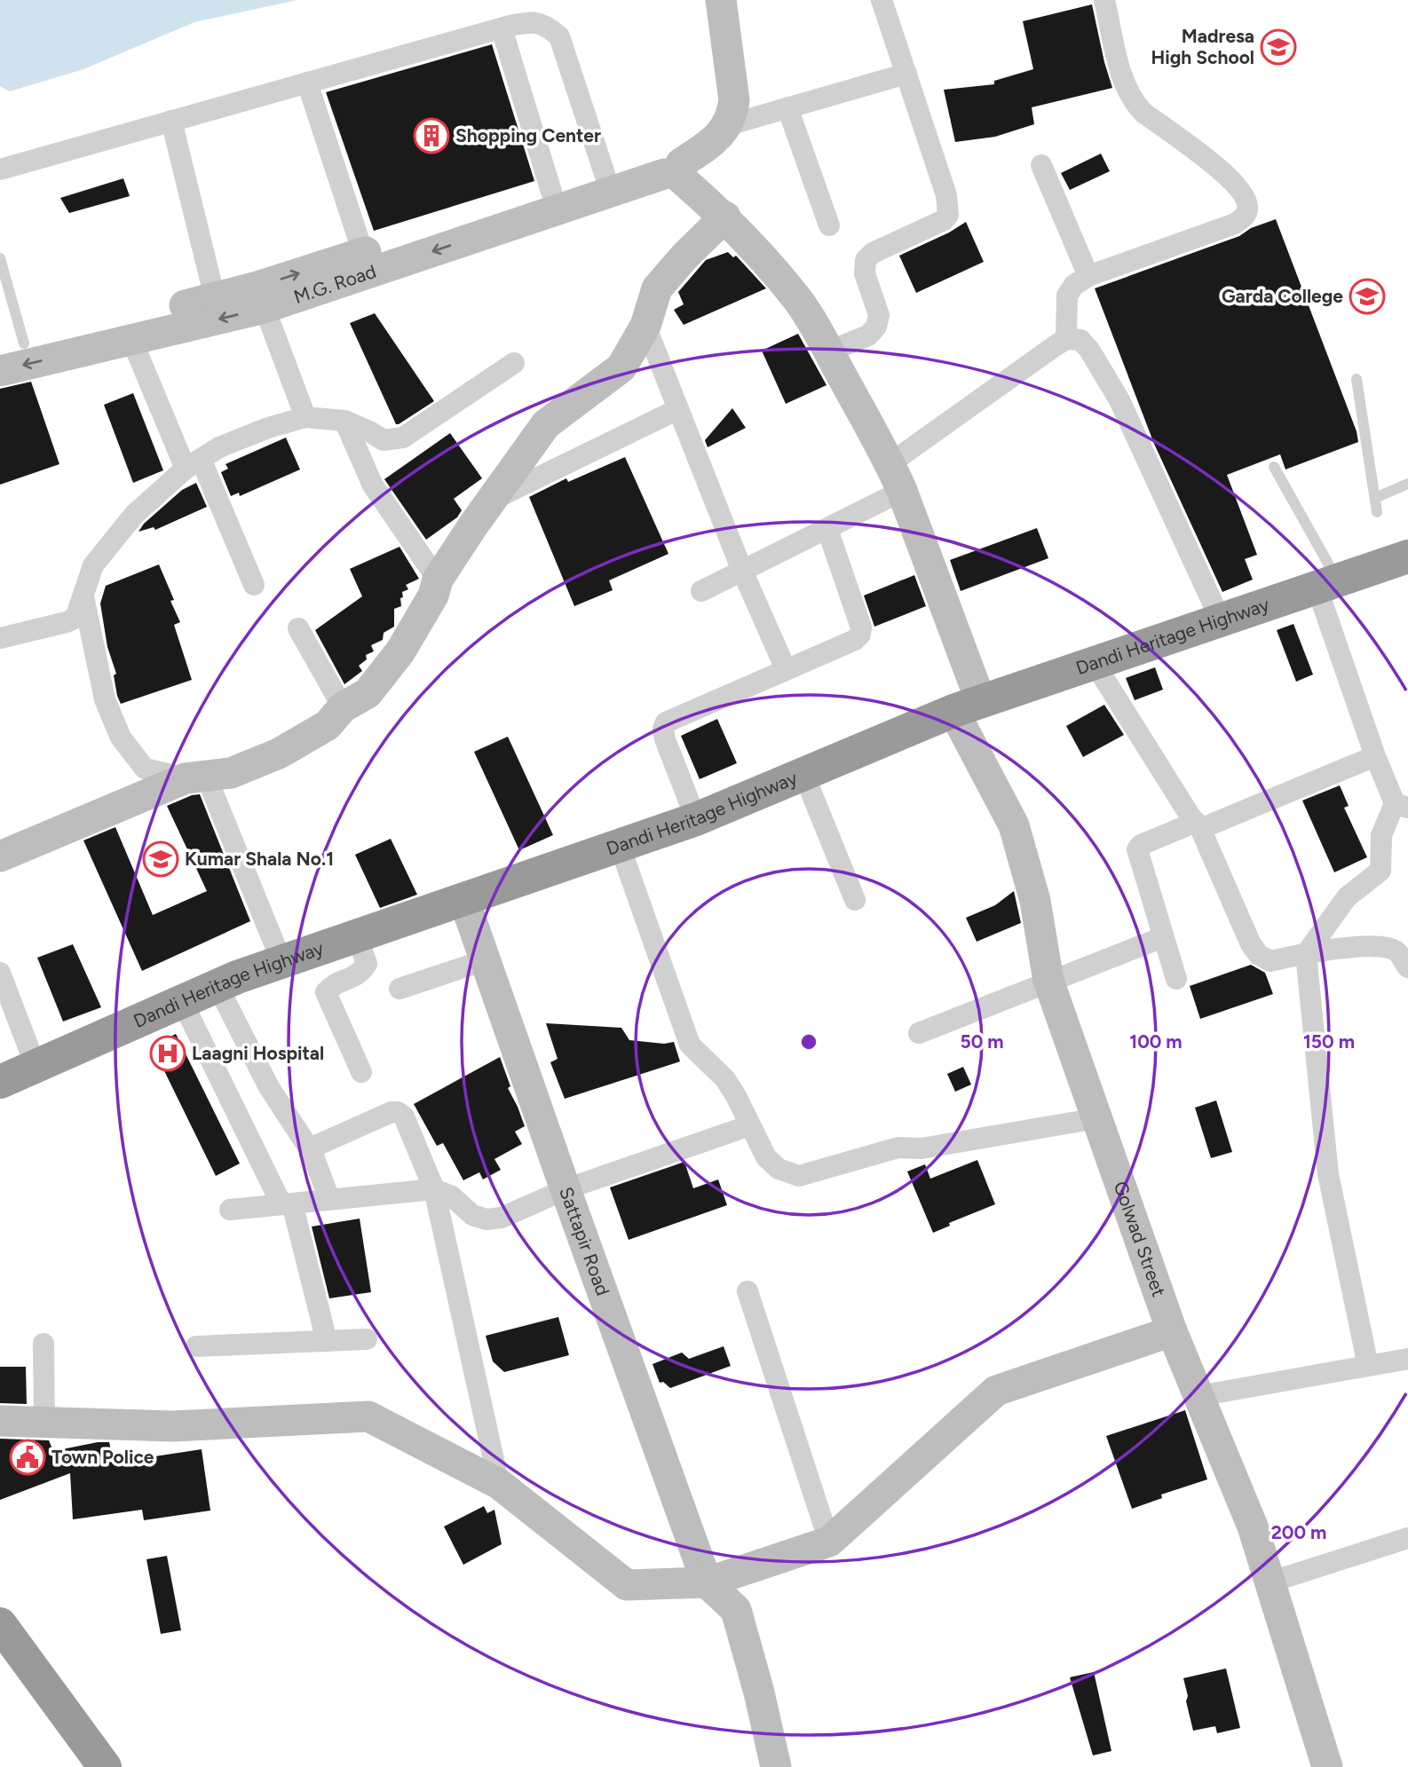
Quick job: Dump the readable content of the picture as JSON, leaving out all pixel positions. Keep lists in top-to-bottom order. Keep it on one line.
{"streets":{"highway":["Dandi Heritage Highway"],"street":["M.G. Road","Golwad Street","Sattapir Road"]},"crossings":[["M.G. Road","Golwad Street"],["Dandi Heritage Highway","Golwad Street"],["Dandi Heritage Highway","Sattapir Road"]],"places":{"school or university":["Madresa High School","Garda College","Kumar Shala No.1"],"building":["Shopping Center"],"hospital":["Laagni Hospital"],"public building":["Town Police"]},"rings":["50 m","100 m","150 m","200 m"]}
